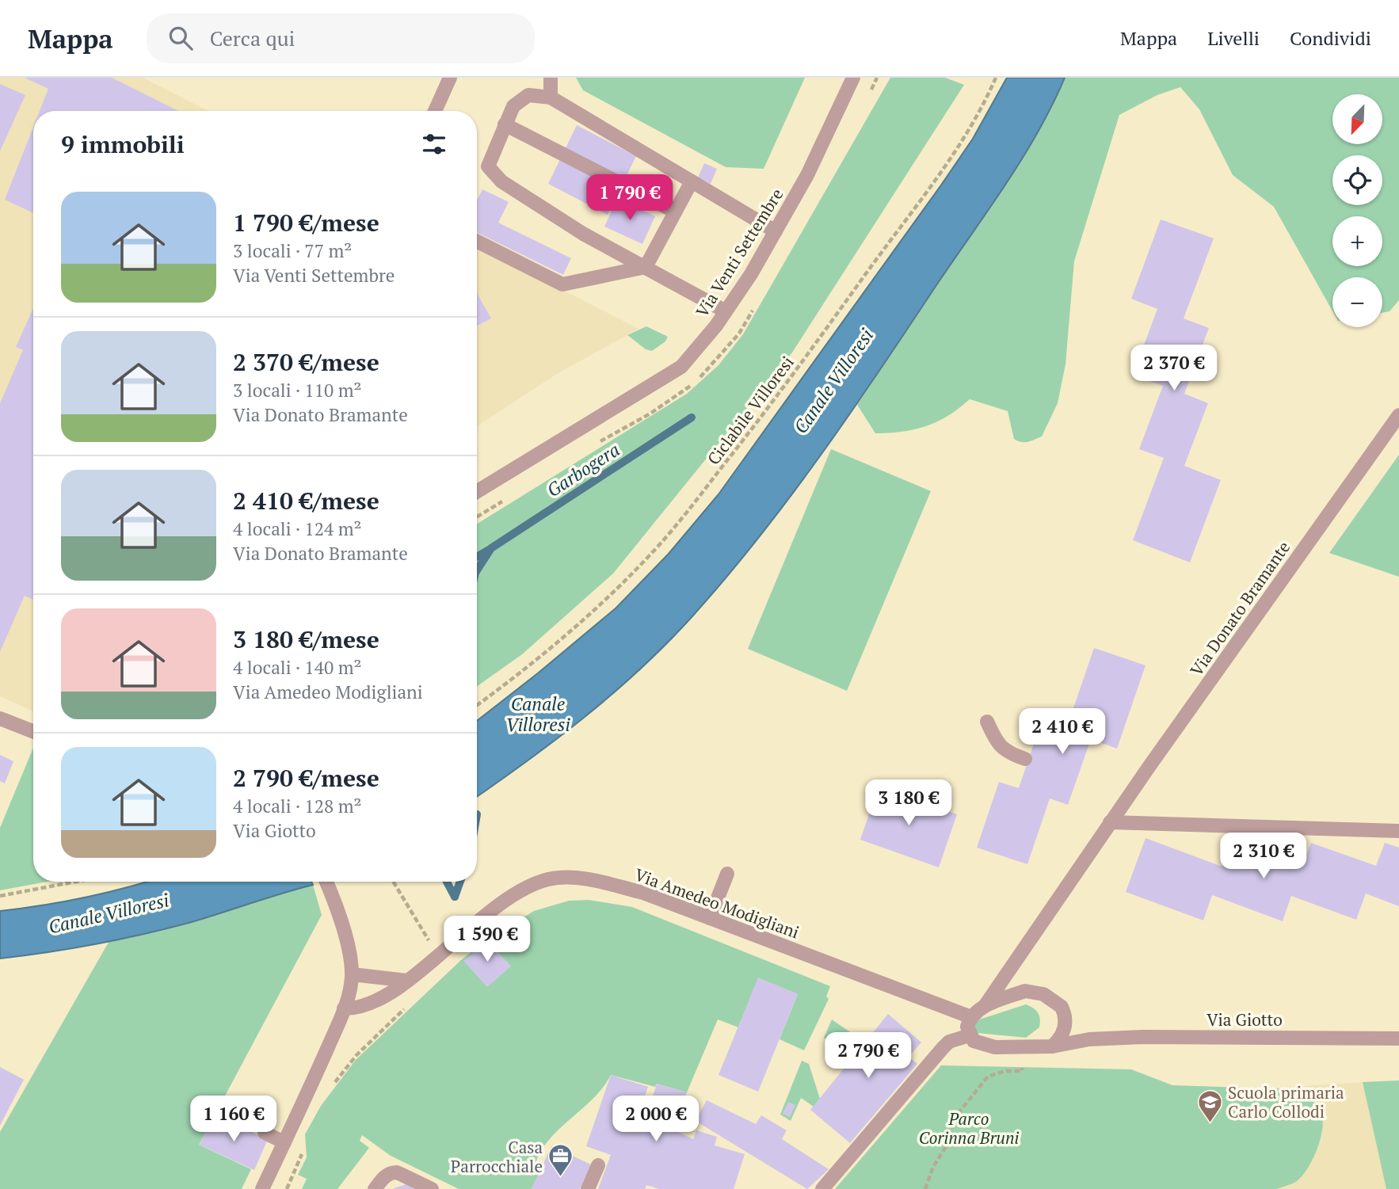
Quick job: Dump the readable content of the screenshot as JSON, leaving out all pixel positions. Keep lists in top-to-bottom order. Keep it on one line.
{"streets":{"street":["Via Venti Settembre","Via Donato Bramante","Via Amedeo Modigliani","Via Giotto"],"path":["Ciclabile Villoresi"]},"water":["Canale Villoresi","Garbogera"],"parks":["Parco Corinna Bruni"],"places":{"school or university":["Scuola primaria Carlo Collodi"],"office":["Casa Parrocchiale"]},"north":"bottom left","page":{"header":"Mappa","search":"Cerca qui","nav":["Mappa","Livelli","Condividi"],"map_buttons":["+","−"],"heading":"9 immobili","price":["1 790 €","2 370 €","2 410 €","3 180 €","2 310 €","1 590 €","2 790 €","1 160 €","2 000 €"],"list":[{"name":"1 790 €/mese","note":"3 locali · 77 m² · Via Venti Settembre"},{"name":"2 370 €/mese","note":"3 locali · 110 m² · Via Donato Bramante"},{"name":"2 410 €/mese","note":"4 locali · 124 m² · Via Donato Bramante"},{"name":"3 180 €/mese","note":"4 locali · 140 m² · Via Amedeo Modigliani"},{"name":"2 790 €/mese","note":"4 locali · 128 m² · Via Giotto"}]}}
